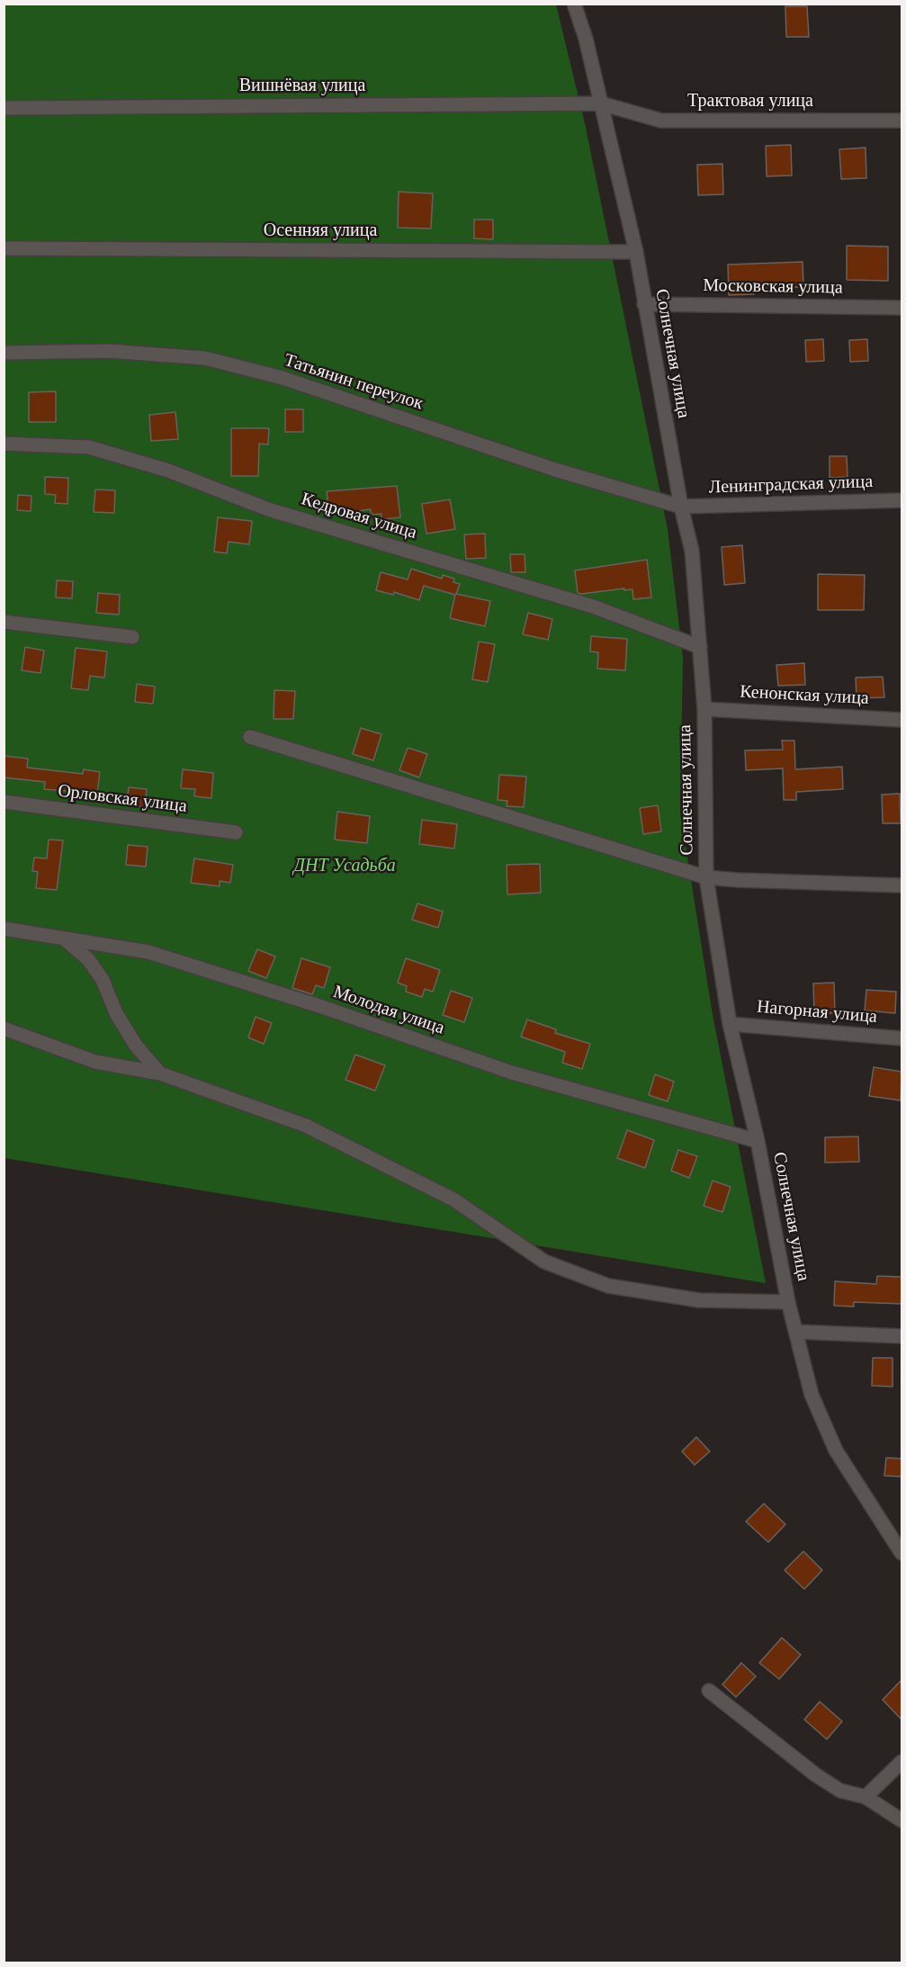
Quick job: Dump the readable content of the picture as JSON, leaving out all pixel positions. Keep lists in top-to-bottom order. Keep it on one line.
{"streets":{"street":["Вишнёвая улица","Трактовая улица","Осенняя улица","Московская улица","Солнечная улица","Татьянин переулок","Ленинградская улица","Кедровая улица","Кенонская улица","Орловская улица","Молодая улица","Нагорная улица"]},"crossings":[["Вишнёвая улица","Трактовая улица"],["Вишнёвая улица","Солнечная улица"],["Трактовая улица","Солнечная улица"],["Осенняя улица","Солнечная улица"],["Московская улица","Солнечная улица"],["Солнечная улица","Татьянин переулок"],["Солнечная улица","Ленинградская улица"],["Солнечная улица","Кедровая улица"],["Солнечная улица","Кенонская улица"],["Солнечная улица","Молодая улица"],["Солнечная улица","Нагорная улица"],["Татьянин переулок","Ленинградская улица"]],"parks":["ДНТ Усадьба"]}
